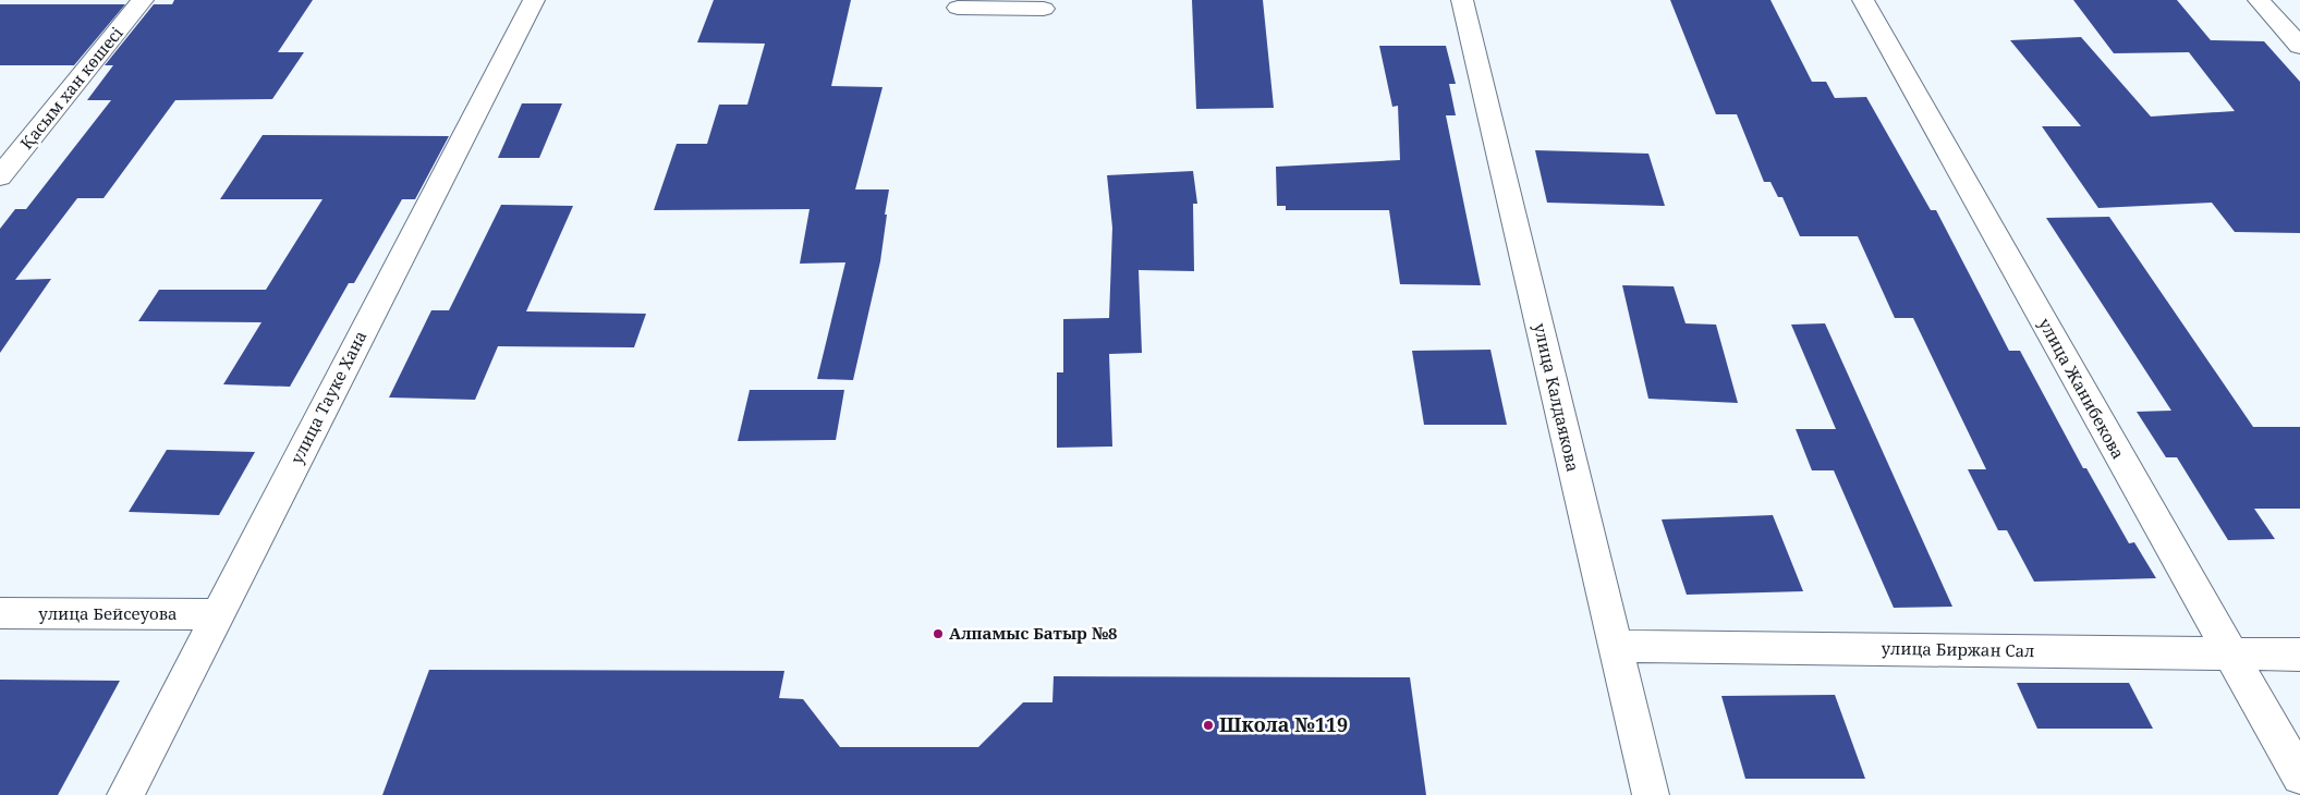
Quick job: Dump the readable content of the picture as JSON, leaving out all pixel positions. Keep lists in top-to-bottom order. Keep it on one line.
{"streets":{"street":["Қасым хан көшесі","улица Жанибекова","улица Тауке Хана","улица Калдаякова","улица Бейсеуова","улица Биржан Сал"]},"crossings":[["улица Жанибекова","улица Биржан Сал"],["улица Тауке Хана","улица Бейсеуова"],["улица Калдаякова","улица Биржан Сал"]],"places":["Алпамыс Батыр №8","Школа №119"]}
